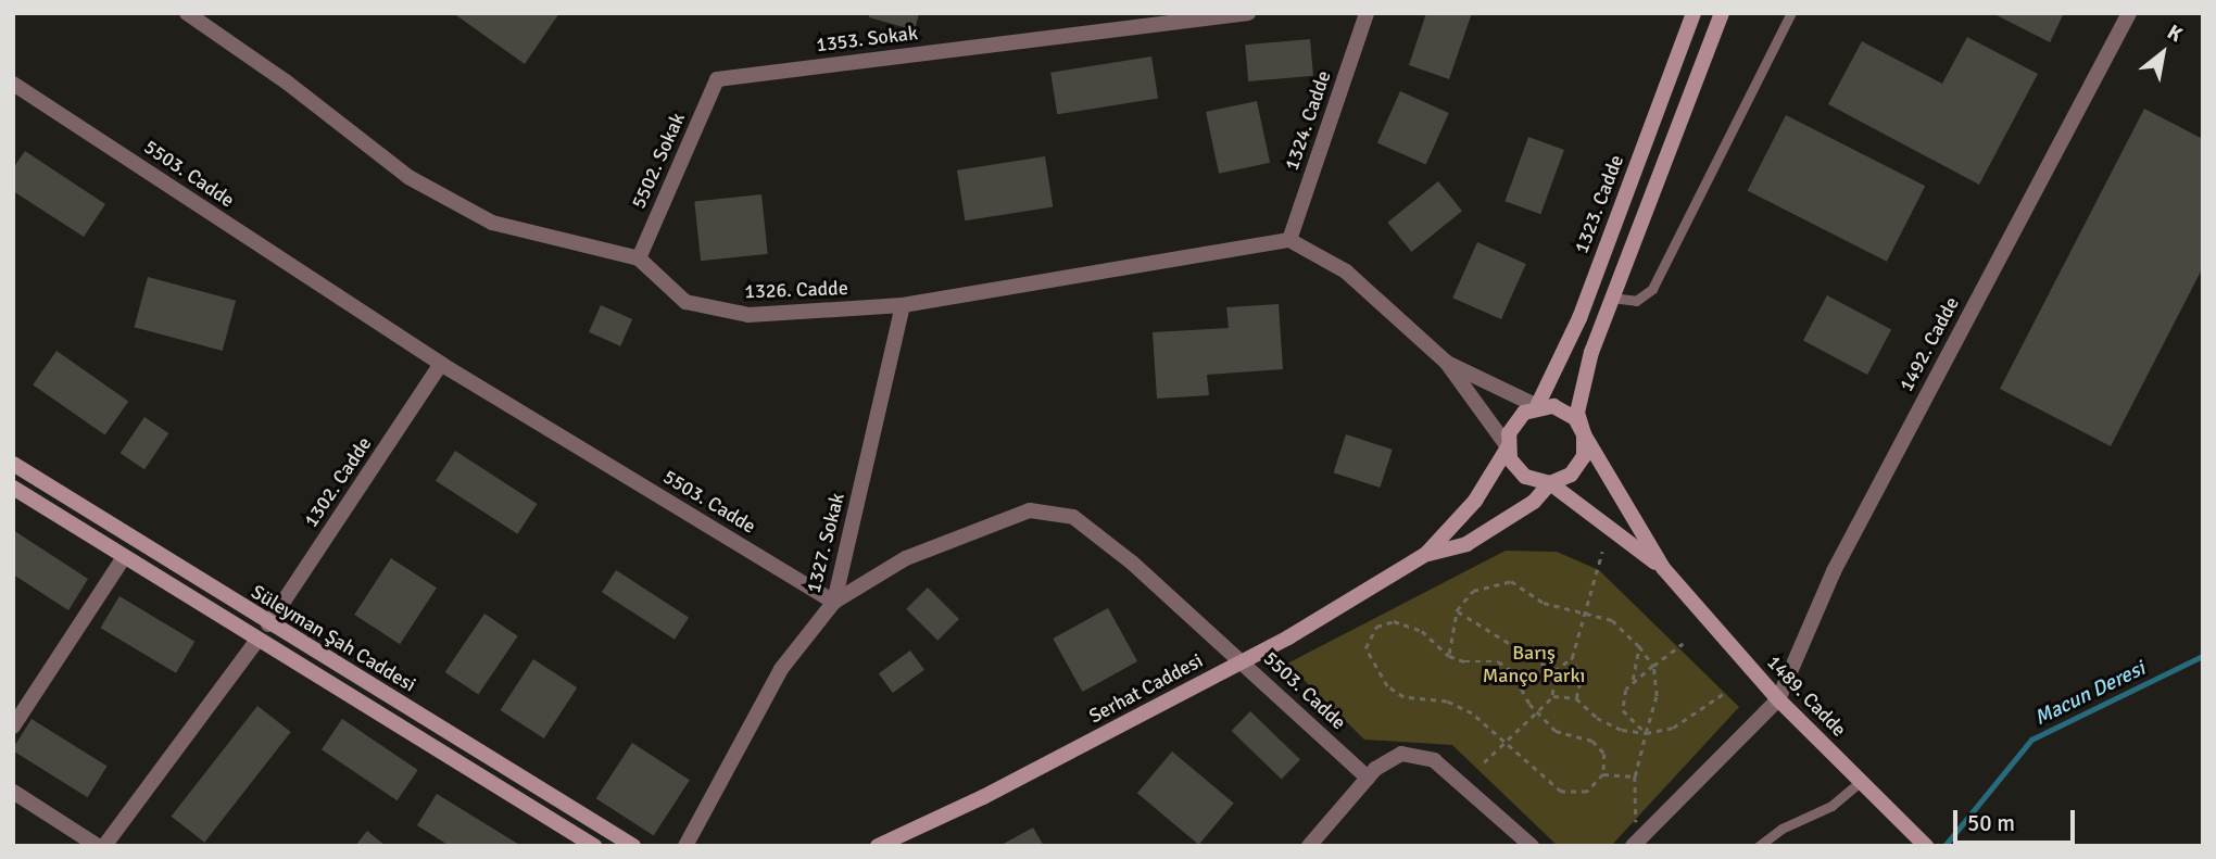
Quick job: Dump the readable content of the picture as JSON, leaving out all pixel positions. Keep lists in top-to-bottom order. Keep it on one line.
{"streets":{"main road":["1323. Cadde","Süleyman Şah Caddesi","Serhat Caddesi","1489. Cadde"],"street":["1353. Sokak","1324. Cadde","5502. Sokak","5503. Cadde","1326. Cadde","1492. Cadde","1302. Cadde","1327. Sokak"]},"crossings":[["1353. Sokak","5502. Sokak"],["1324. Cadde","1326. Cadde"],["5502. Sokak","1326. Cadde"],["5503. Cadde","1302. Cadde"],["5503. Cadde","1327. Sokak"],["5503. Cadde","Serhat Caddesi"],["1323. Cadde","1489. Cadde"],["1326. Cadde","1327. Sokak"],["1492. Cadde","1489. Cadde"],["1302. Cadde","Süleyman Şah Caddesi"]],"water":["Macun Deresi"],"parks":["Barış Manço Parkı"],"scale_bar":"50 m","north":"top right"}
